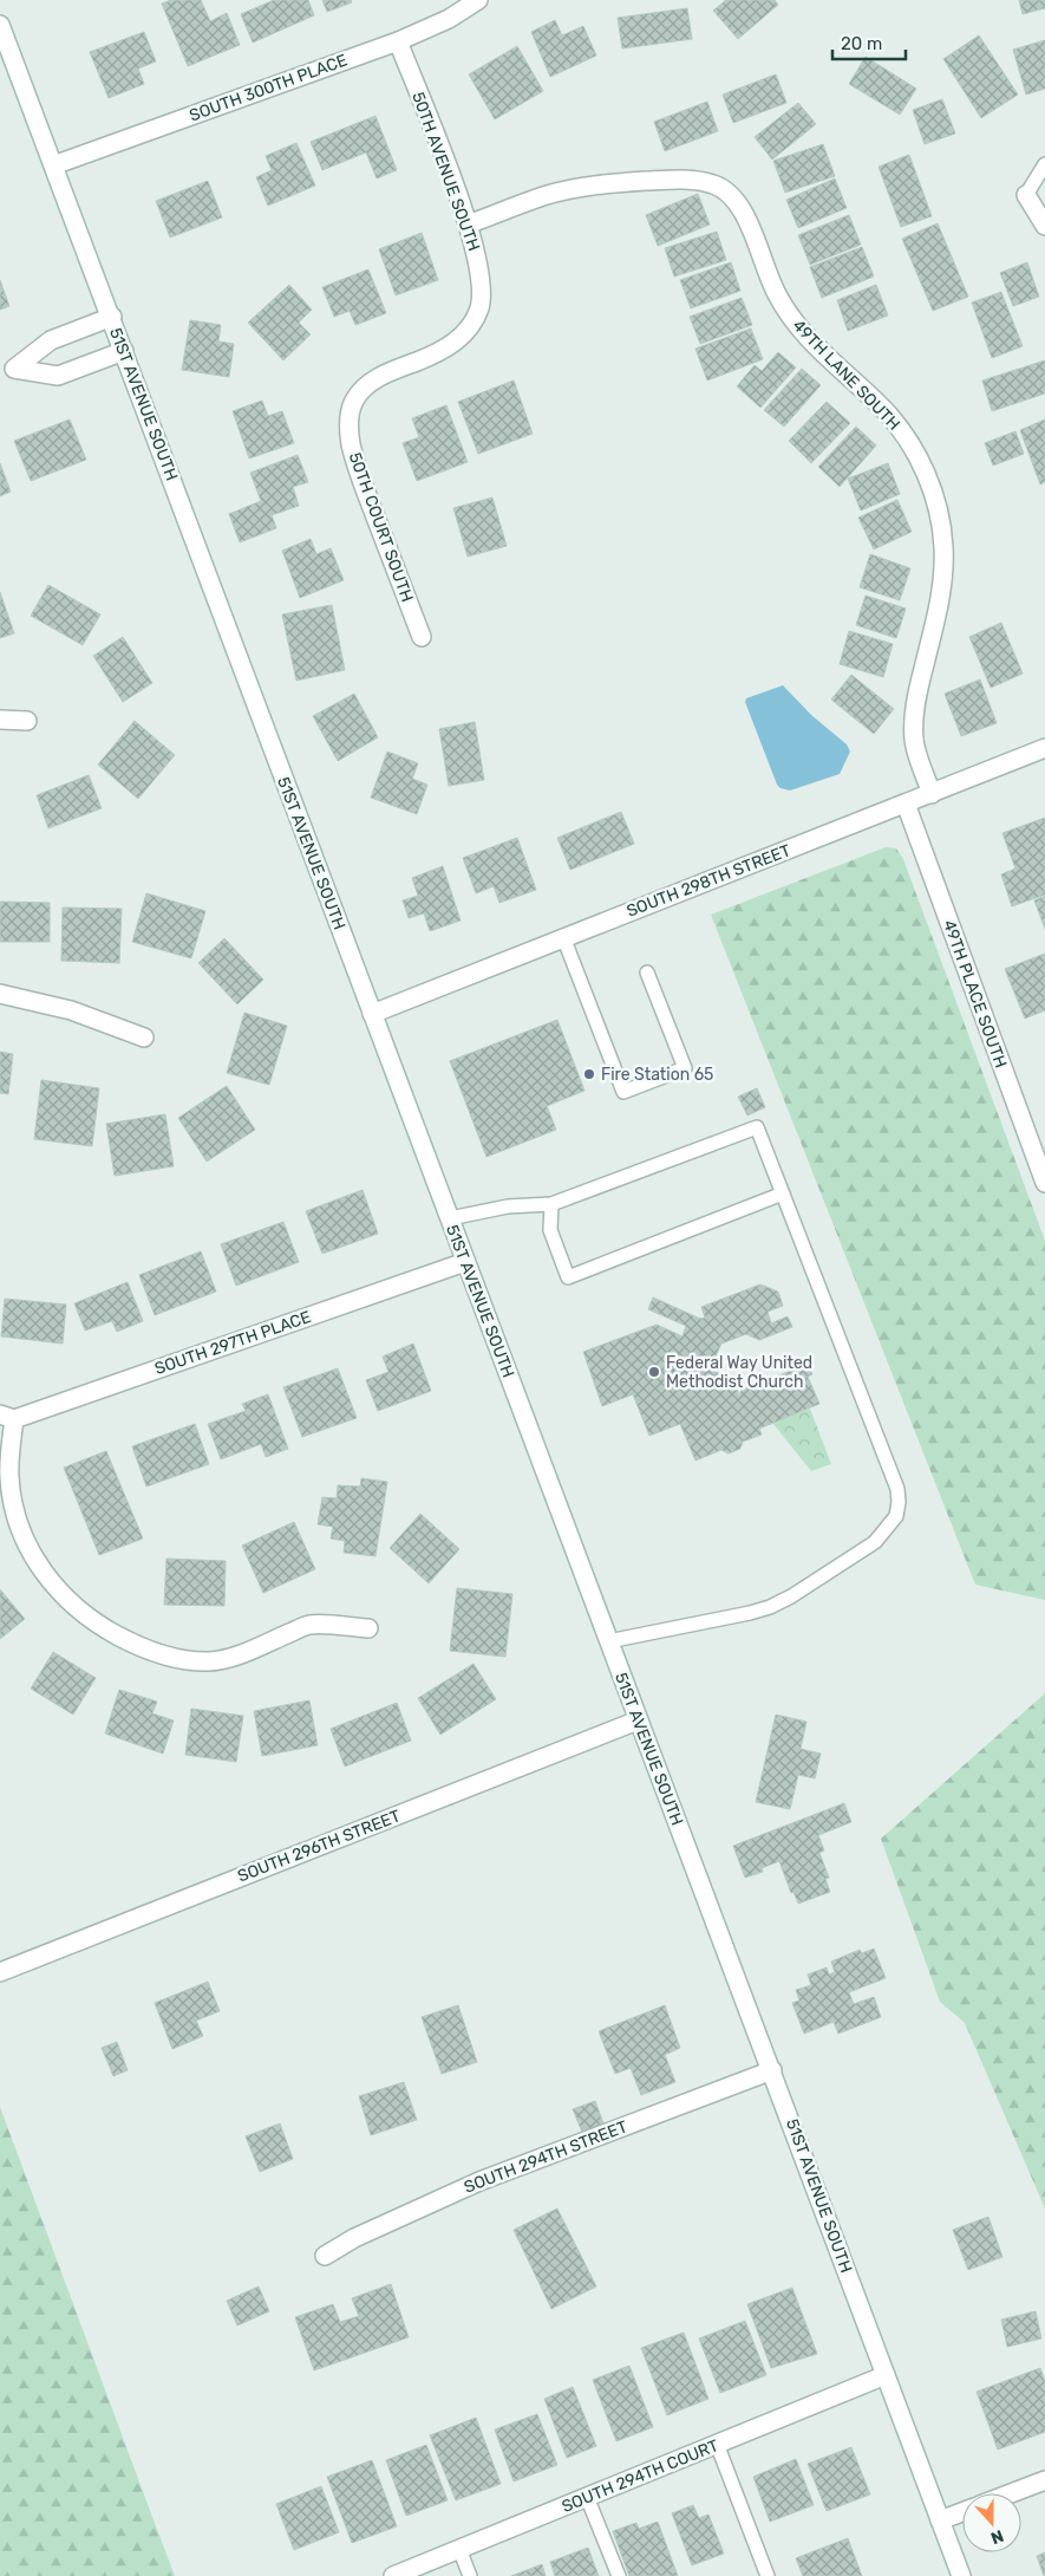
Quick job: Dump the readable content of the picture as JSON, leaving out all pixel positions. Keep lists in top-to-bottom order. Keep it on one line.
{"streets":{"street":["SOUTH 300TH PLACE","50TH AVENUE SOUTH","49TH LANE SOUTH","51ST AVENUE SOUTH","50TH COURT SOUTH","SOUTH 298TH STREET","49TH PLACE SOUTH","SOUTH 297TH PLACE","SOUTH 296TH STREET","SOUTH 294TH STREET","SOUTH 294TH COURT"]},"crossings":[["SOUTH 300TH PLACE","50TH AVENUE SOUTH"],["SOUTH 300TH PLACE","51ST AVENUE SOUTH"],["50TH AVENUE SOUTH","49TH LANE SOUTH"],["50TH AVENUE SOUTH","50TH COURT SOUTH"],["49TH LANE SOUTH","SOUTH 298TH STREET"],["51ST AVENUE SOUTH","SOUTH 298TH STREET"],["51ST AVENUE SOUTH","SOUTH 297TH PLACE"],["51ST AVENUE SOUTH","SOUTH 296TH STREET"],["51ST AVENUE SOUTH","SOUTH 294TH STREET"],["51ST AVENUE SOUTH","SOUTH 294TH COURT"],["SOUTH 298TH STREET","49TH PLACE SOUTH"]],"places":["Fire Station 65","Federal Way United Methodist Church"],"scale_bar":"20 m","north":"bottom"}
